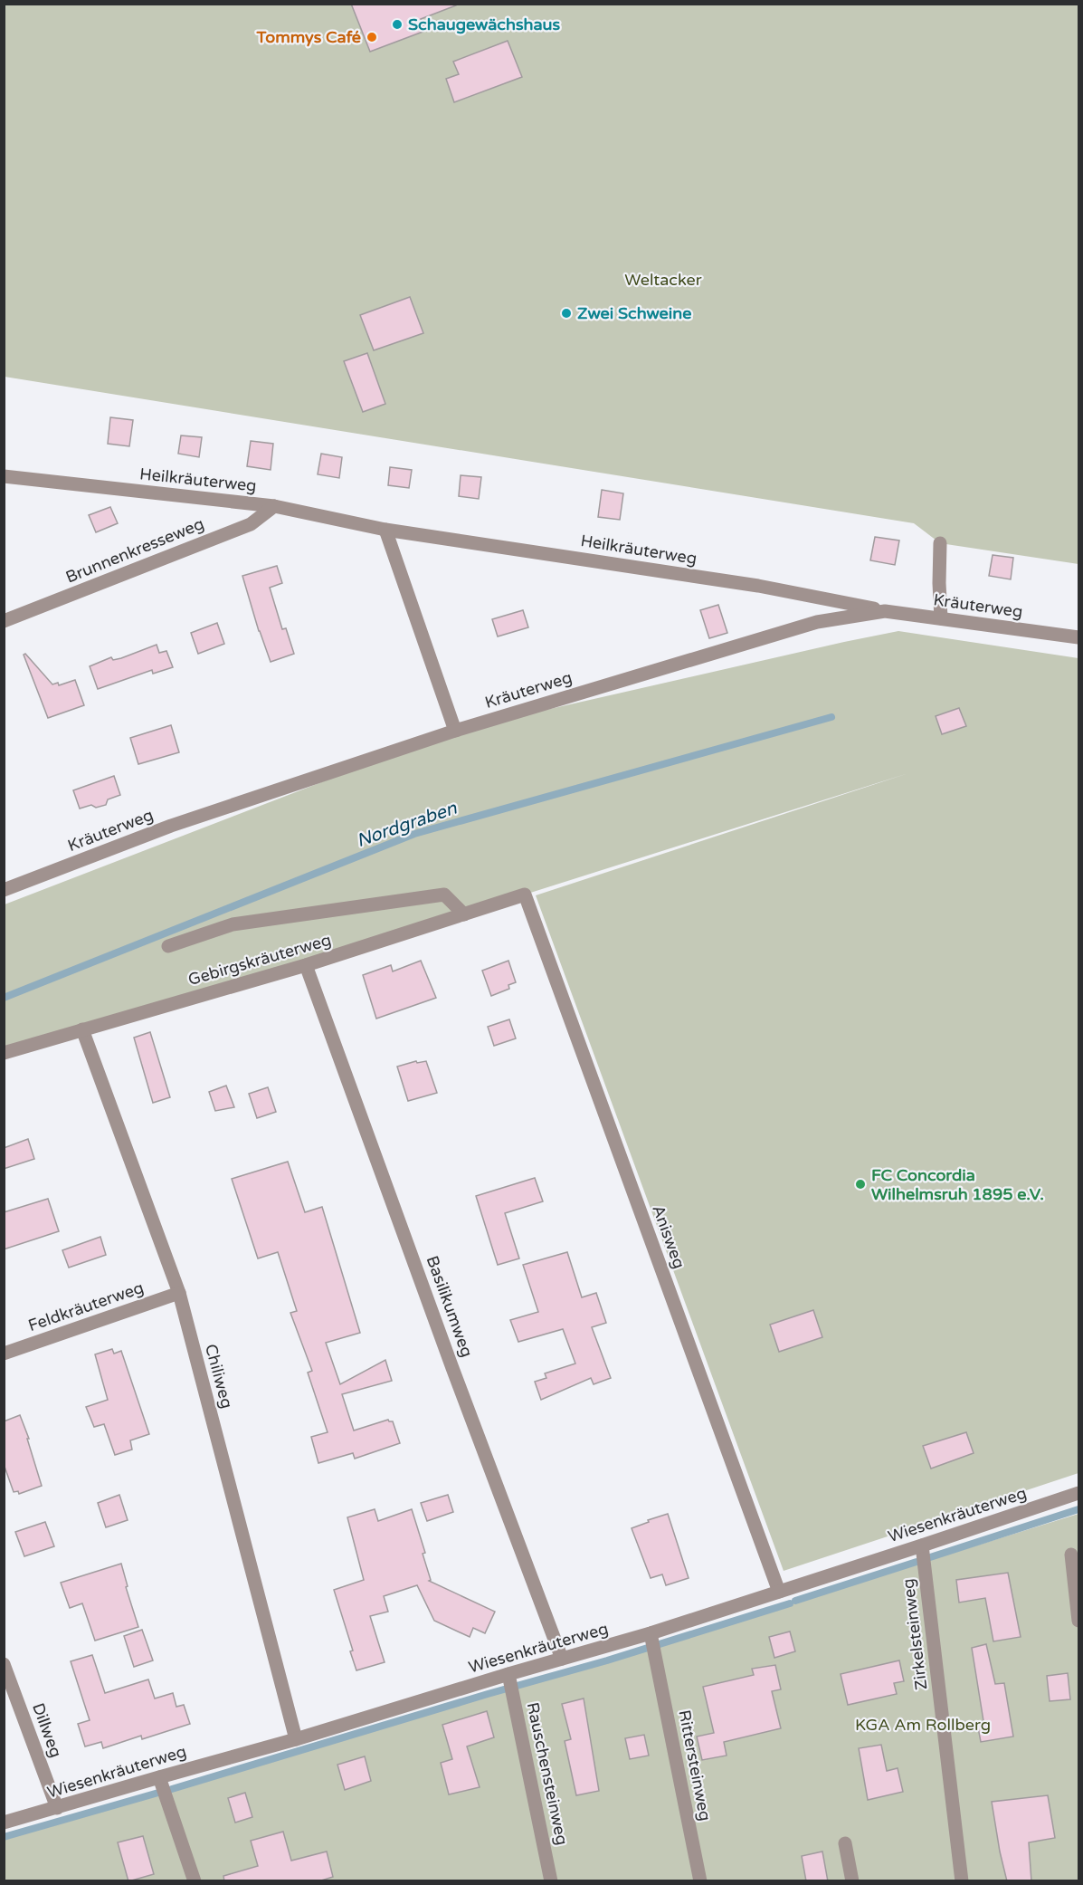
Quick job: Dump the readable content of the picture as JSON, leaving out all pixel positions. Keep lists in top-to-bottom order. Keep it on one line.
{"streets":{"lane":["Heilkräuterweg","Brunnenkresseweg","Kräuterweg","Gebirgskräuterweg","Anisweg","Feldkräuterweg","Basilikumweg","Chiliweg","Wiesenkräuterweg","Zirkelsteinweg","Dillweg","Rittersteinweg","Rauschensteinweg"]},"crossings":[["Heilkräuterweg","Brunnenkresseweg"],["Heilkräuterweg","Kräuterweg"],["Gebirgskräuterweg","Anisweg"],["Gebirgskräuterweg","Basilikumweg"],["Gebirgskräuterweg","Chiliweg"],["Anisweg","Wiesenkräuterweg"],["Feldkräuterweg","Chiliweg"],["Basilikumweg","Wiesenkräuterweg"],["Chiliweg","Wiesenkräuterweg"],["Wiesenkräuterweg","Zirkelsteinweg"],["Wiesenkräuterweg","Dillweg"],["Wiesenkräuterweg","Rittersteinweg"],["Wiesenkräuterweg","Rauschensteinweg"]],"water":["Nordgraben"],"parks":["Weltacker","KGA Am Rollberg"],"places":["Schaugewächshaus","Tommys Café","Zwei Schweine","FC Concordia Wilhelmsruh 1895 e.V."]}
